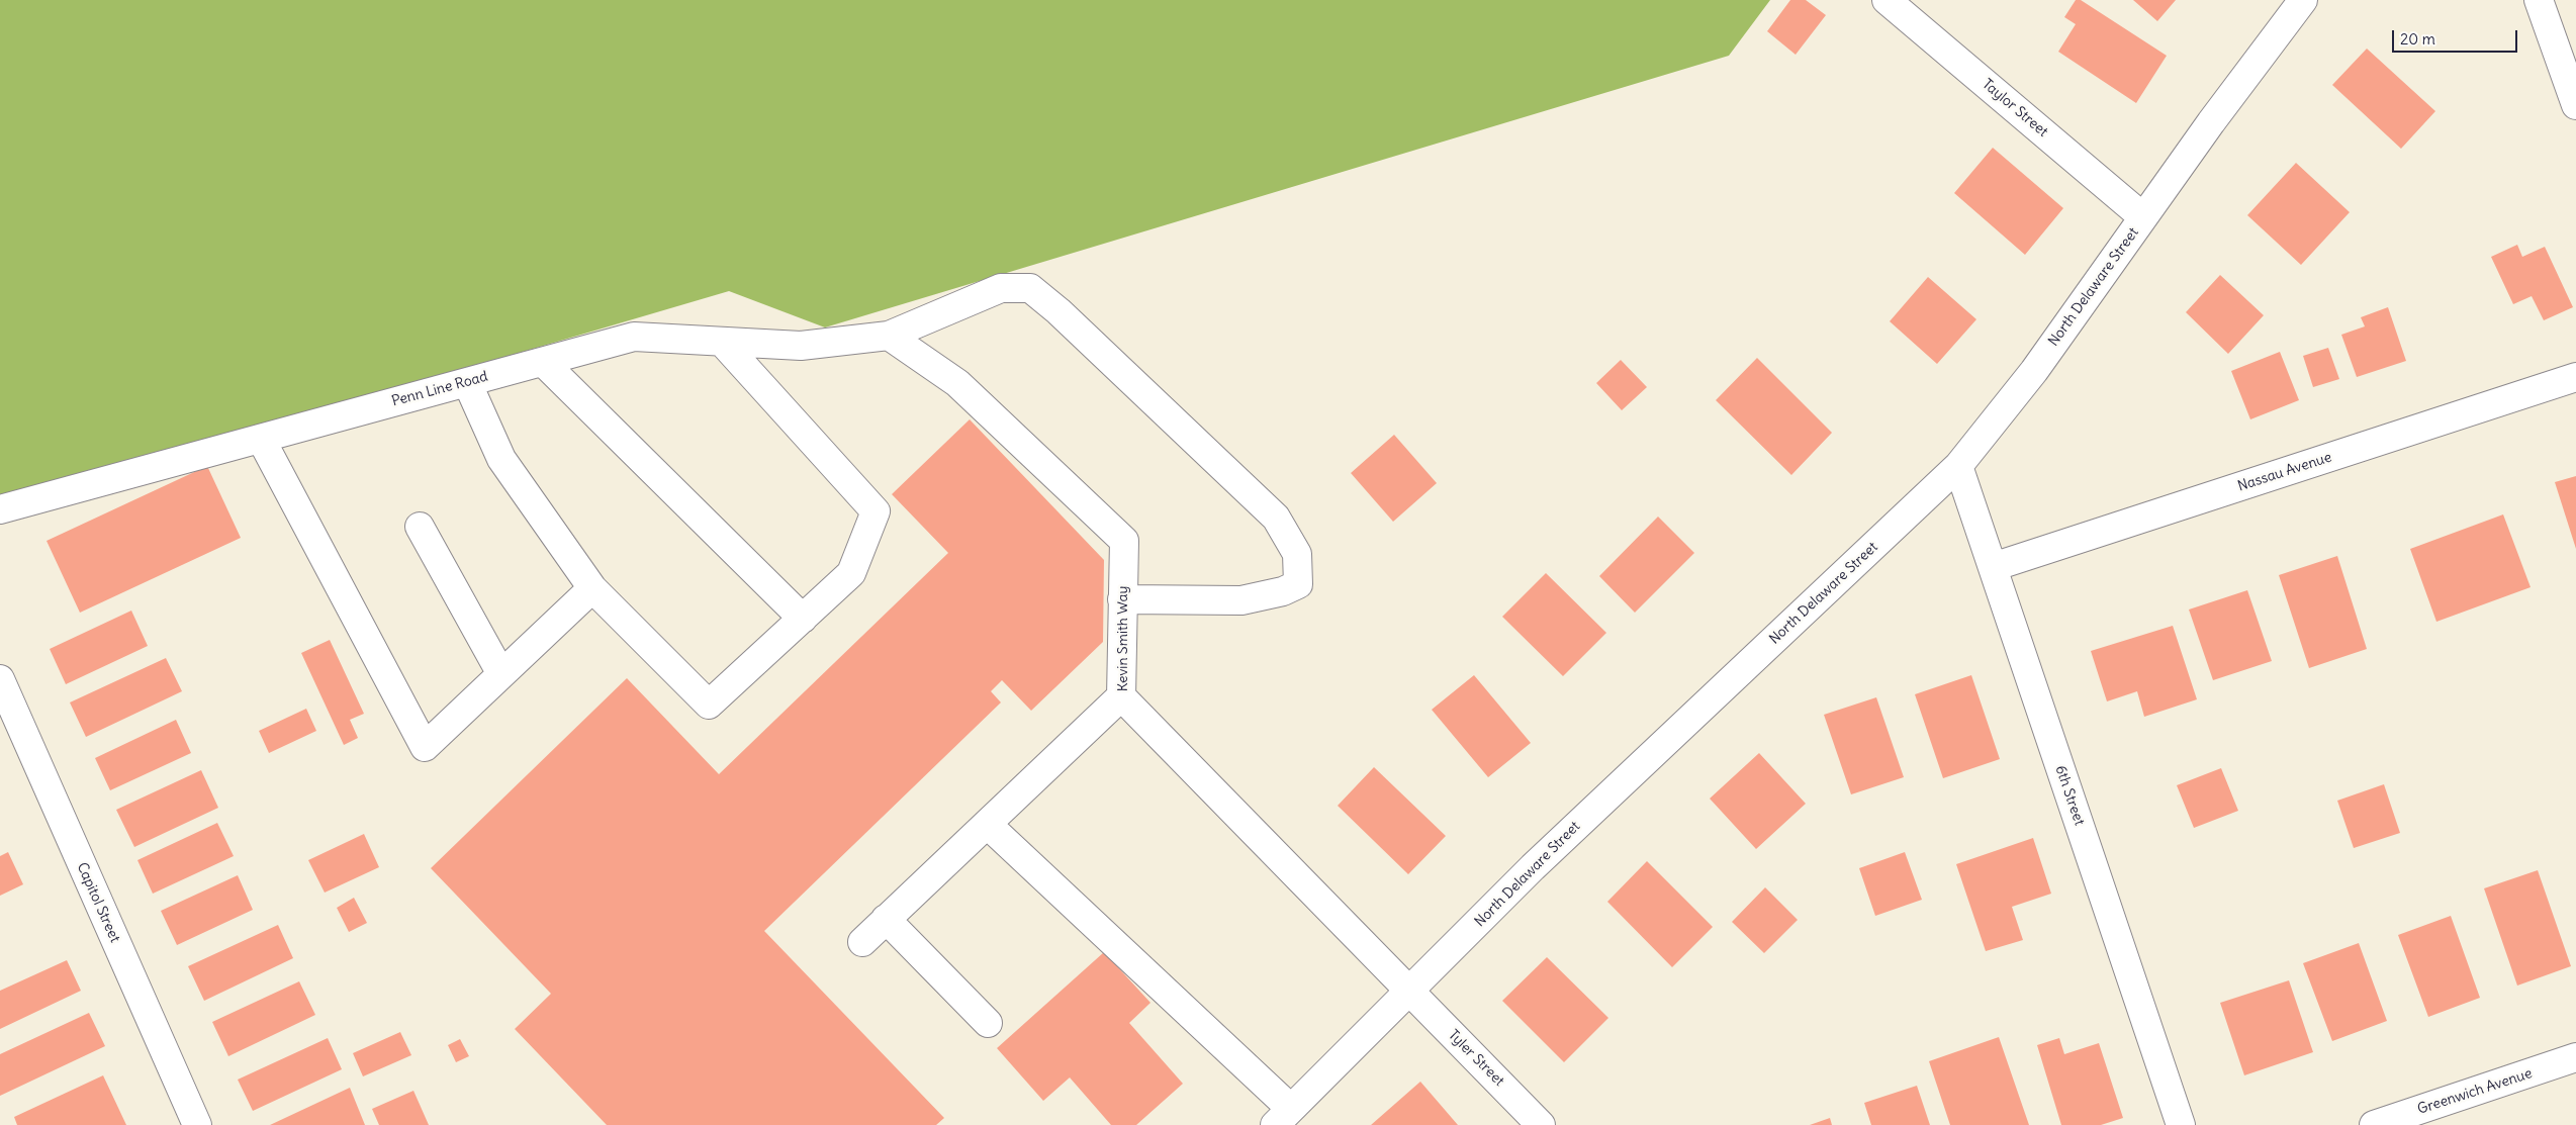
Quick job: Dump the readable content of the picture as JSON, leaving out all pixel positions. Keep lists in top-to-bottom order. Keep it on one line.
{"streets":{"street":["Taylor Street","North Delaware Street","Penn Line Road","Nassau Avenue","Kevin Smith Way","6th Street","Capitol Street","Tyler Street","Greenwich Avenue"]},"crossings":[["Taylor Street","North Delaware Street"],["North Delaware Street","Kevin Smith Way"],["North Delaware Street","6th Street"],["North Delaware Street","Tyler Street"],["Penn Line Road","Kevin Smith Way"],["Nassau Avenue","6th Street"],["Kevin Smith Way","Tyler Street"]],"scale_bar":"20 m"}
